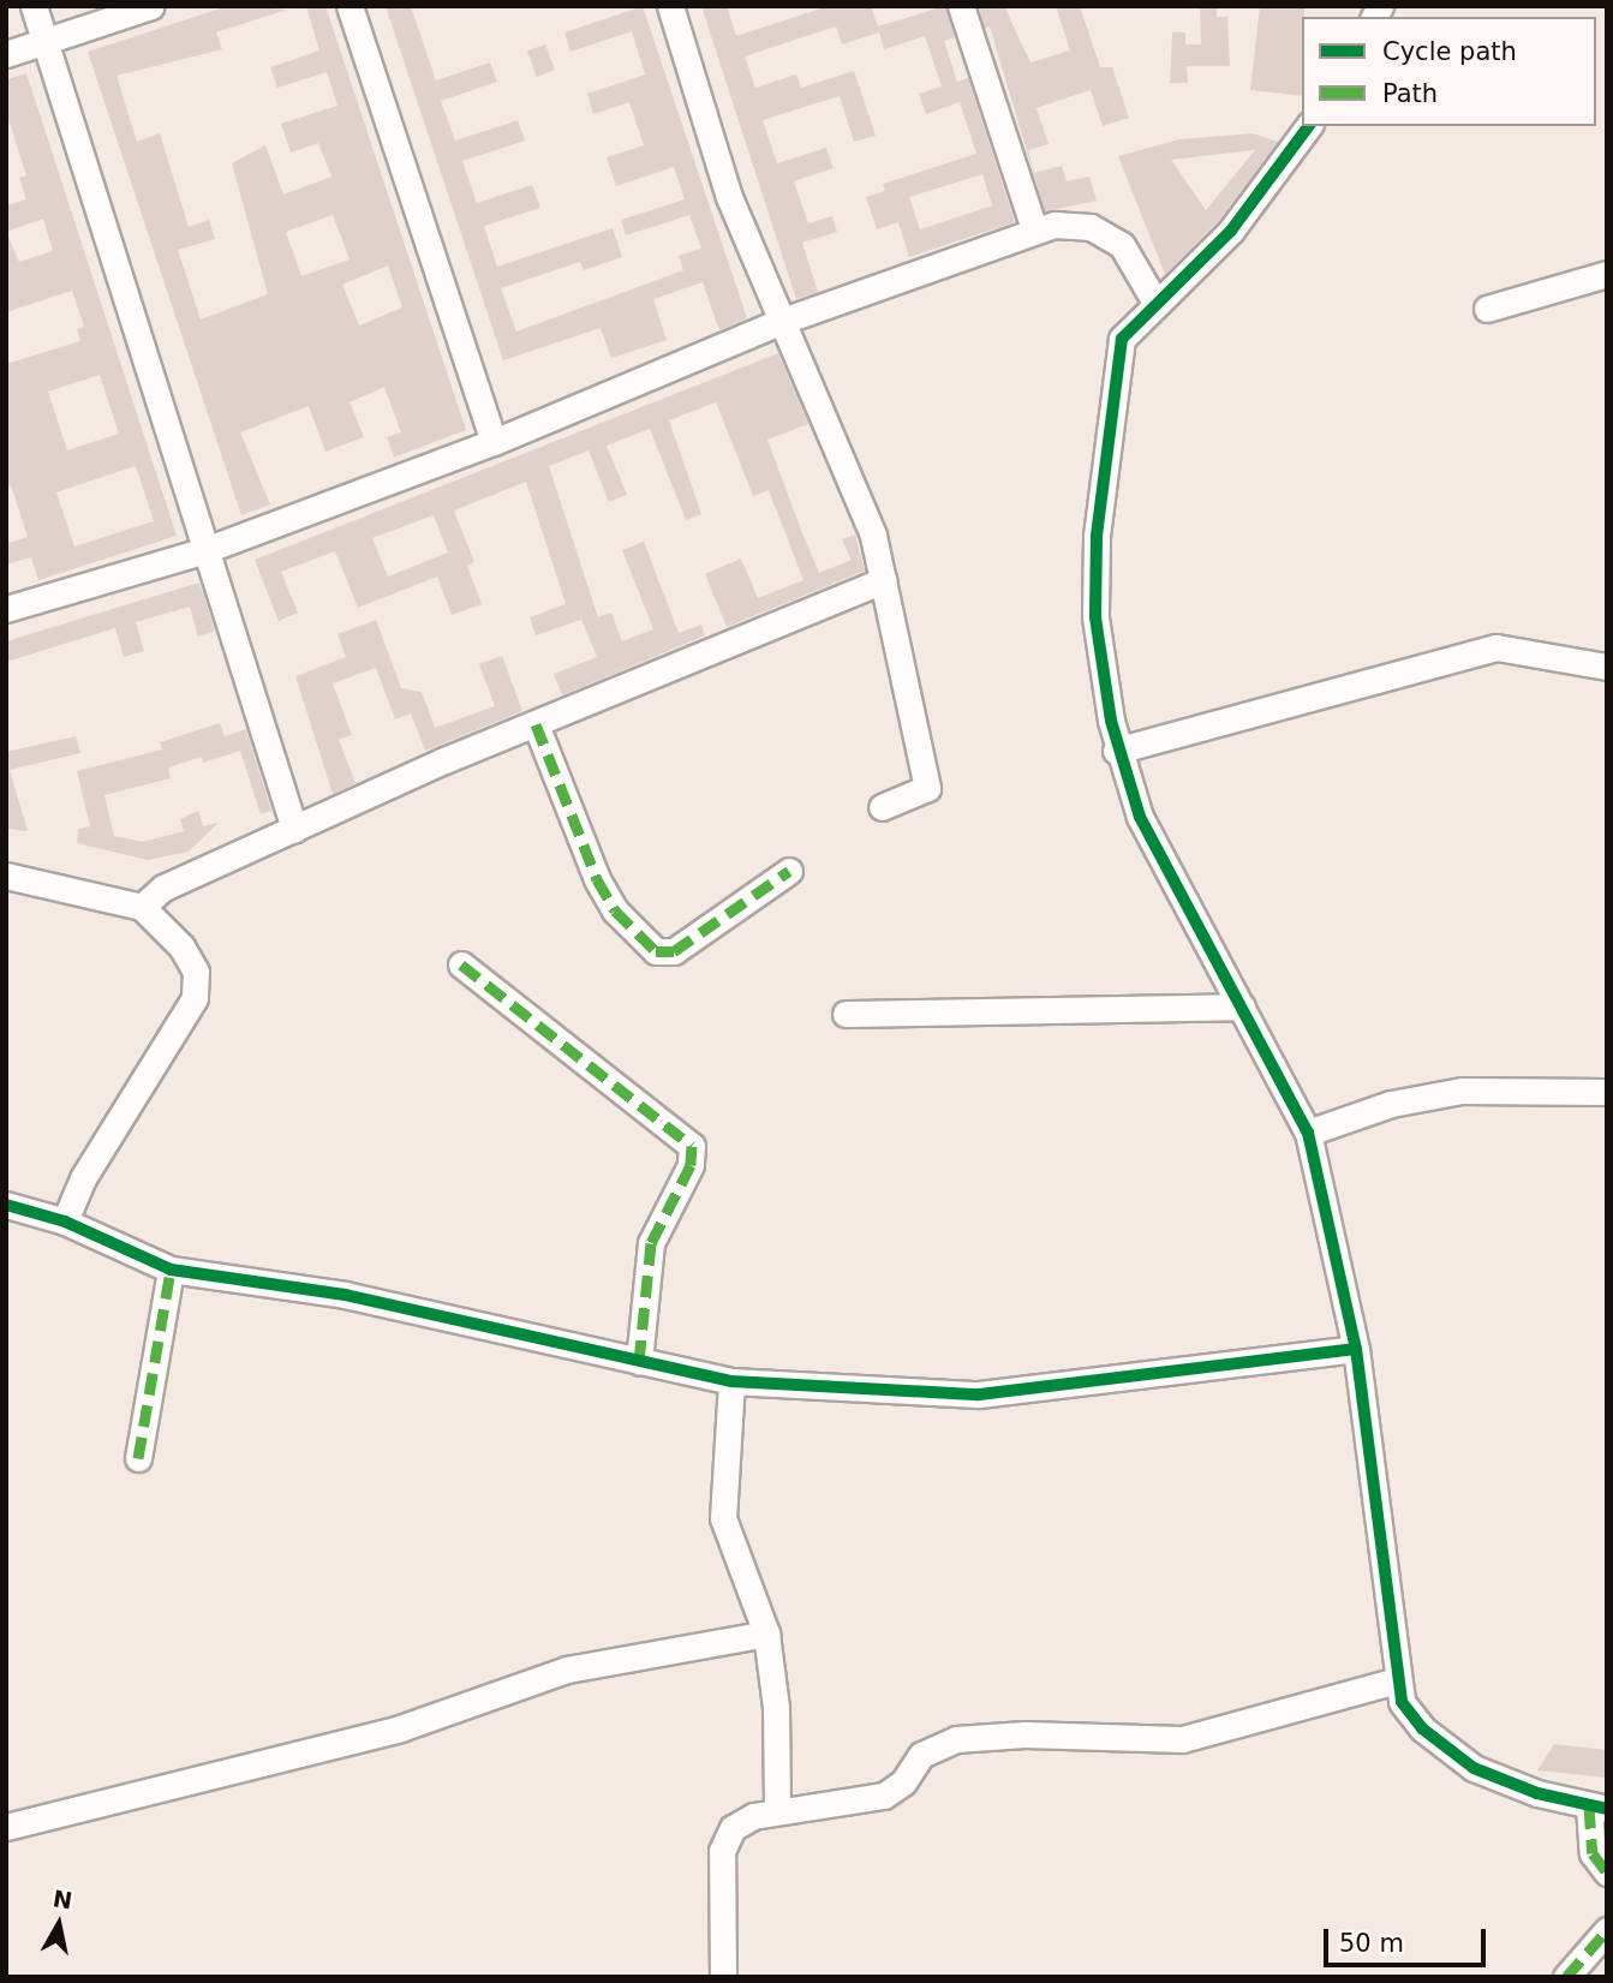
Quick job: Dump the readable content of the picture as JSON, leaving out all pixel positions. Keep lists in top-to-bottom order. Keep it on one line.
{"legend":["Cycle path","Path"],"scale_bar":"50 m","north":"top"}
